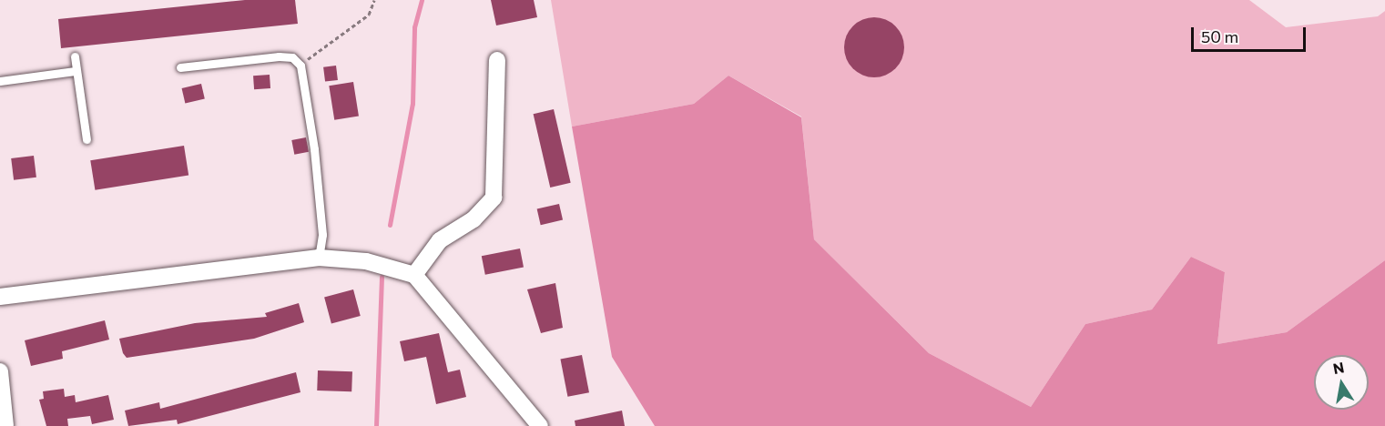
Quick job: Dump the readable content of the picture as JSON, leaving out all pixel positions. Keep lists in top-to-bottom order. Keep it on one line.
{"scale_bar":"50 m","north":"top"}
